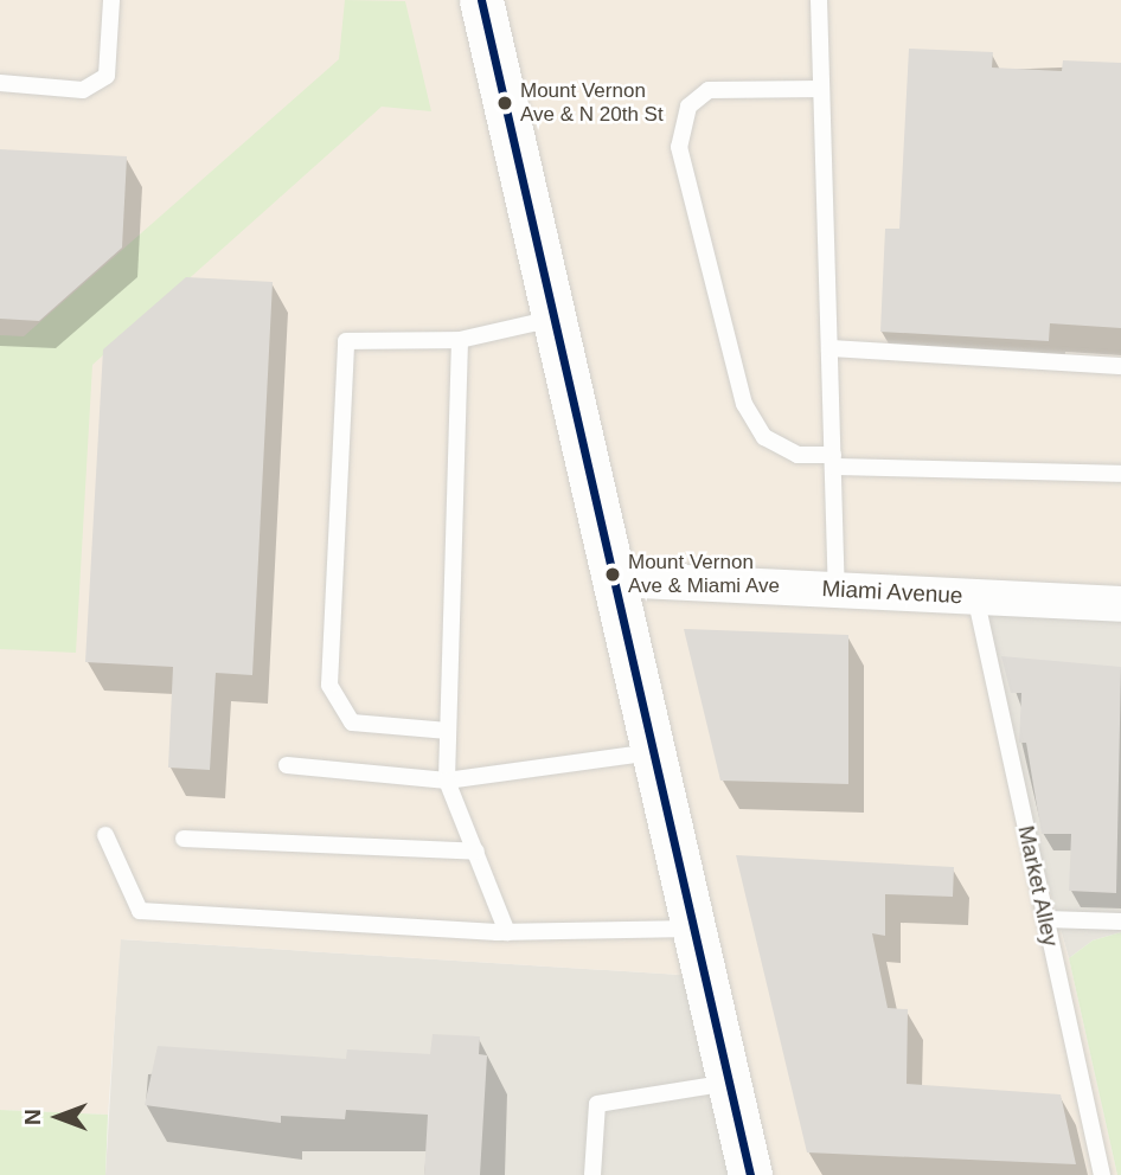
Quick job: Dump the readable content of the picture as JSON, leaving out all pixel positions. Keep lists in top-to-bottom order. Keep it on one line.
{"streets":{"street":["Miami Avenue"],"lane":["Market Alley"]},"crossings":[["Miami Avenue","Market Alley"]],"places":["Mount Vernon Ave & N 20th St","Mount Vernon Ave & Miami Ave"],"north":"left"}
